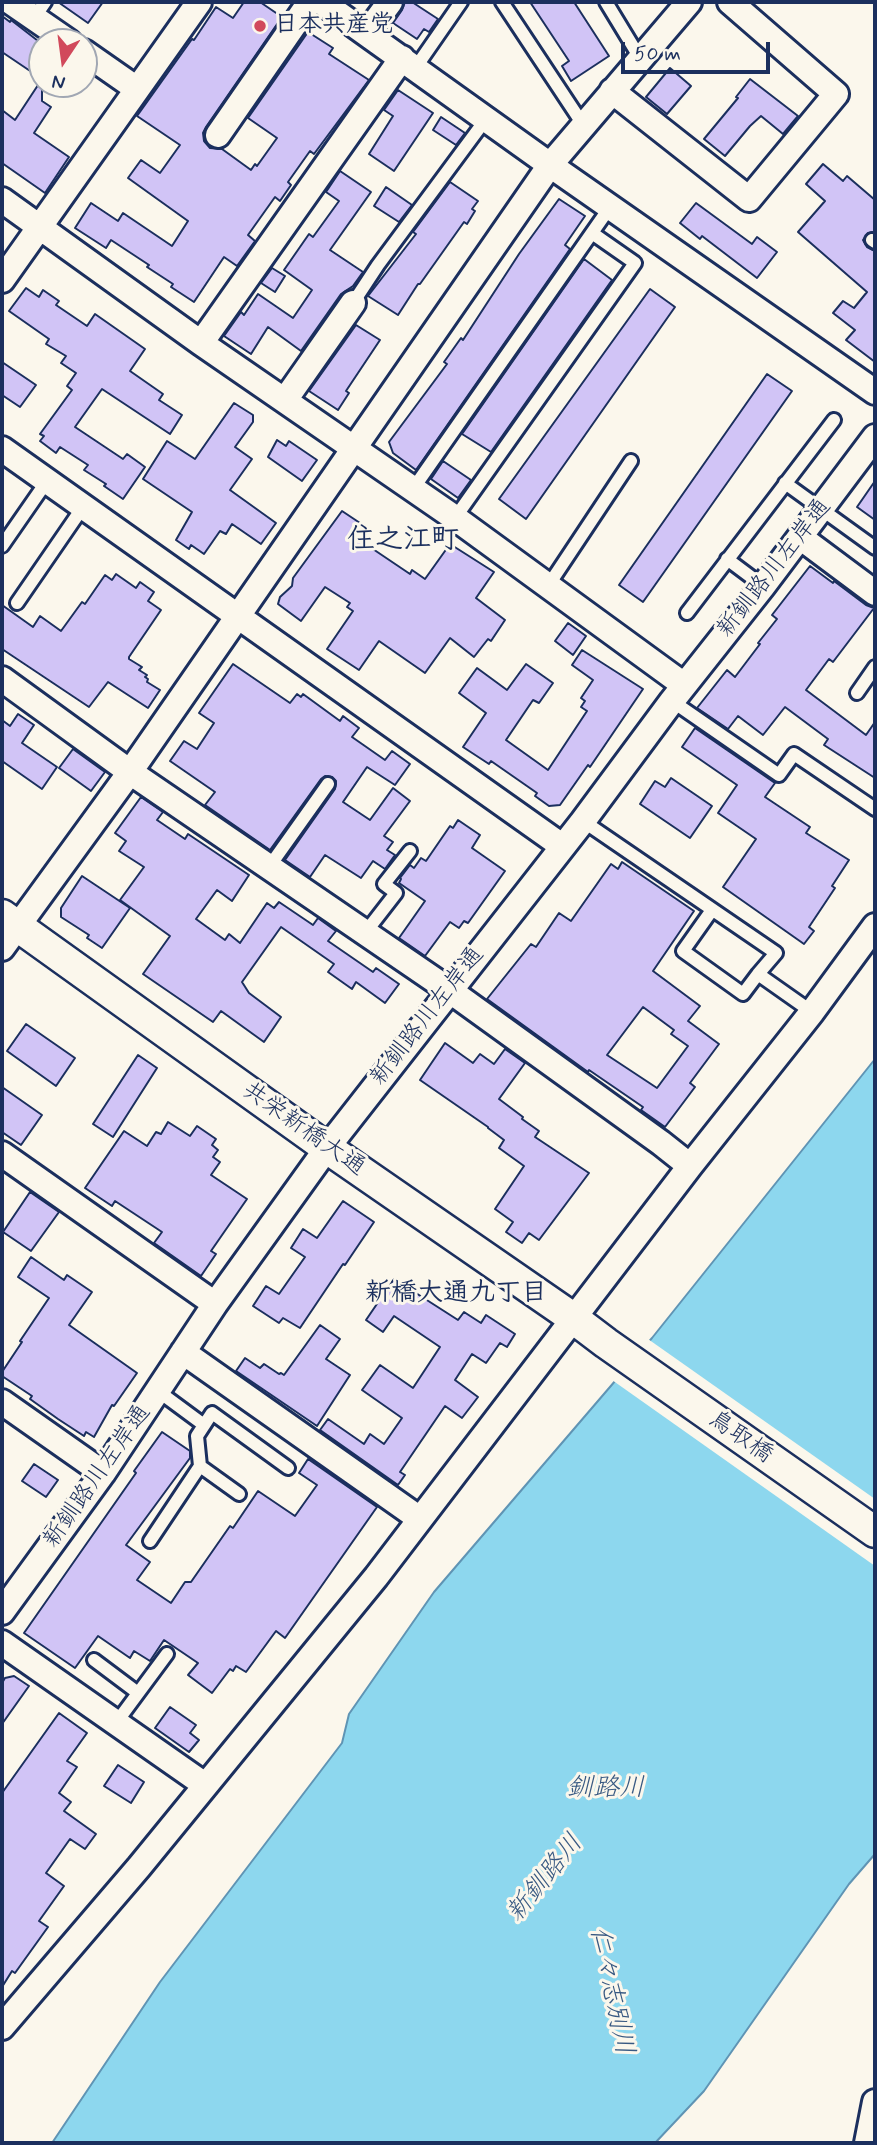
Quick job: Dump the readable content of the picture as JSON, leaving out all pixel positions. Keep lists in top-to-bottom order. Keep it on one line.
{"streets":{"street":["新釧路川左岸通","共栄新橋大通","鳥取橋"]},"crossings":[["新釧路川左岸通","共栄新橋大通"],["共栄新橋大通","鳥取橋"]],"districts":["住之江町","新橋大通九丁目"],"water":["釧路川","新釧路川","仁々志別川"],"places":["日本共産党"],"scale_bar":"50 m","north":"bottom"}
